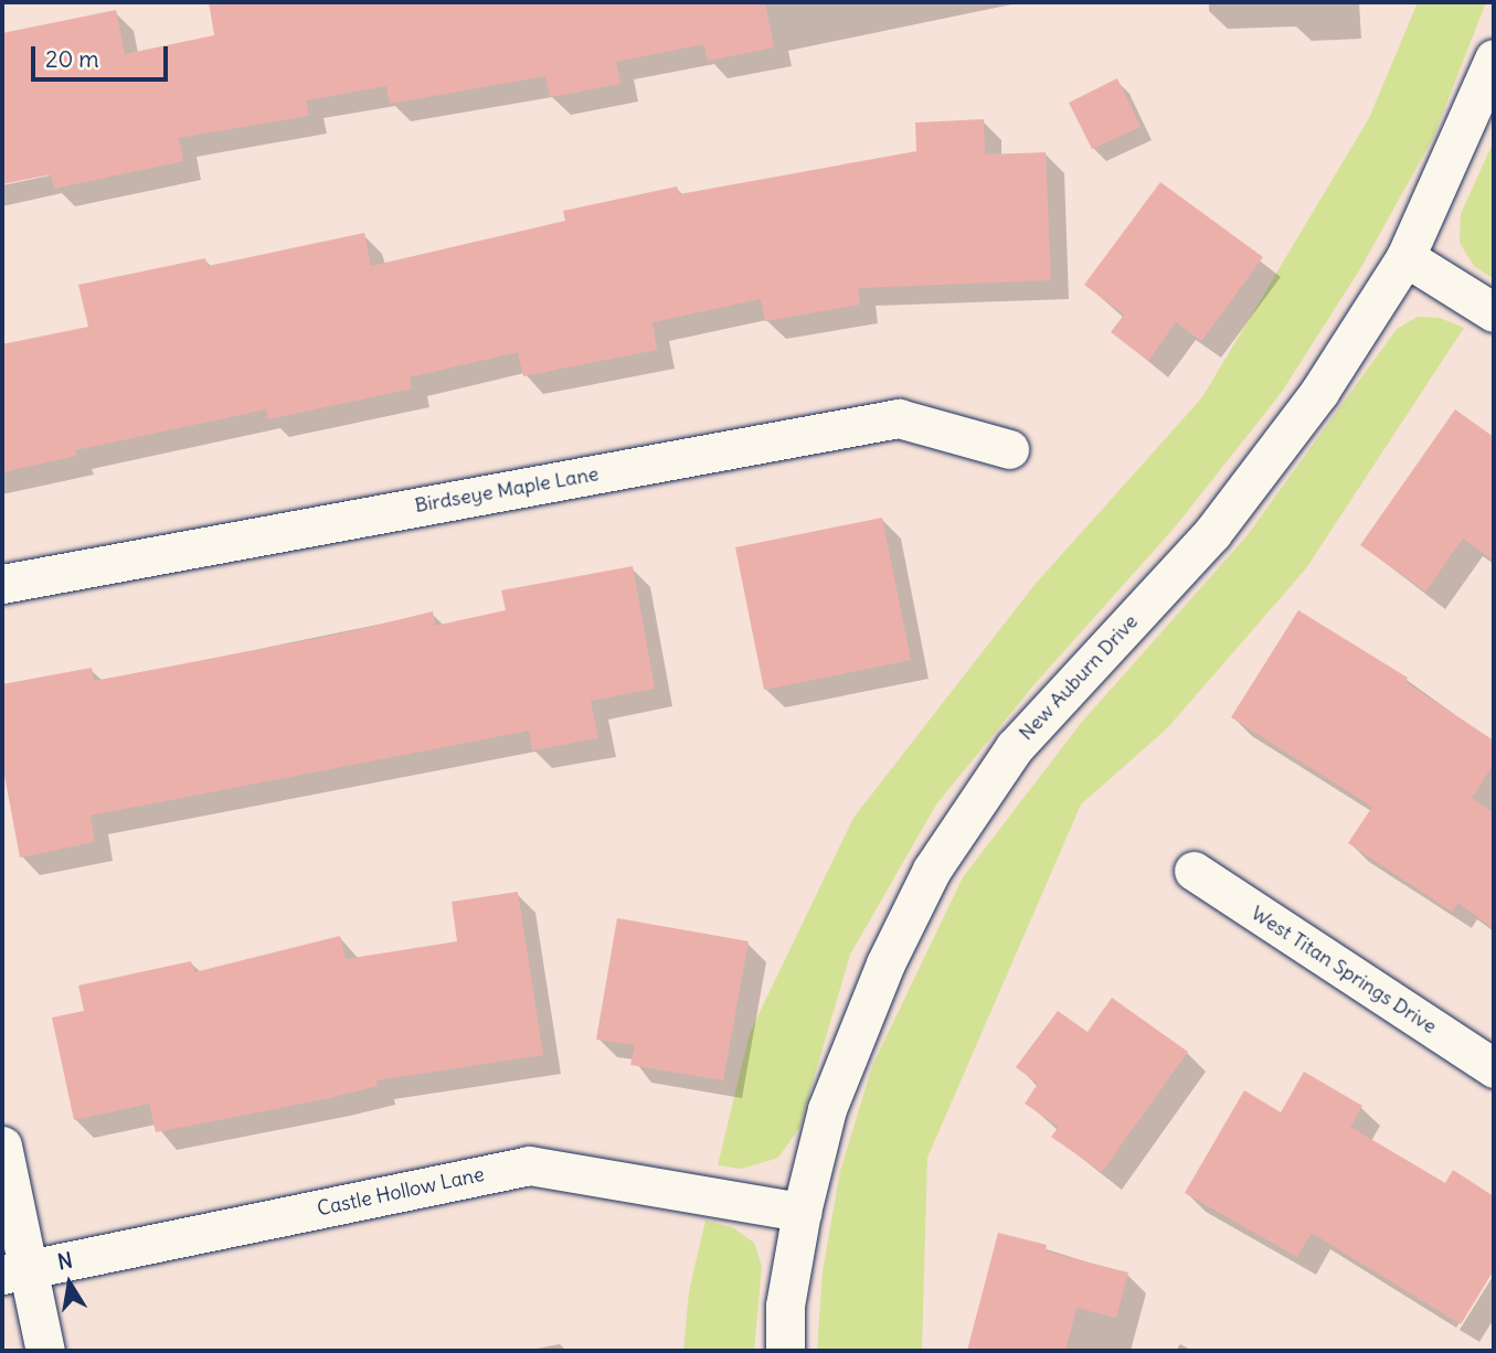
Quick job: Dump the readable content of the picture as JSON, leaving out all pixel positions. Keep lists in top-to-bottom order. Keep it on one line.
{"streets":{"street":["Birdseye Maple Lane","New Auburn Drive","West Titan Springs Drive","Castle Hollow Lane"]},"crossings":[["New Auburn Drive","Castle Hollow Lane"]],"scale_bar":"20 m","north":"top"}
